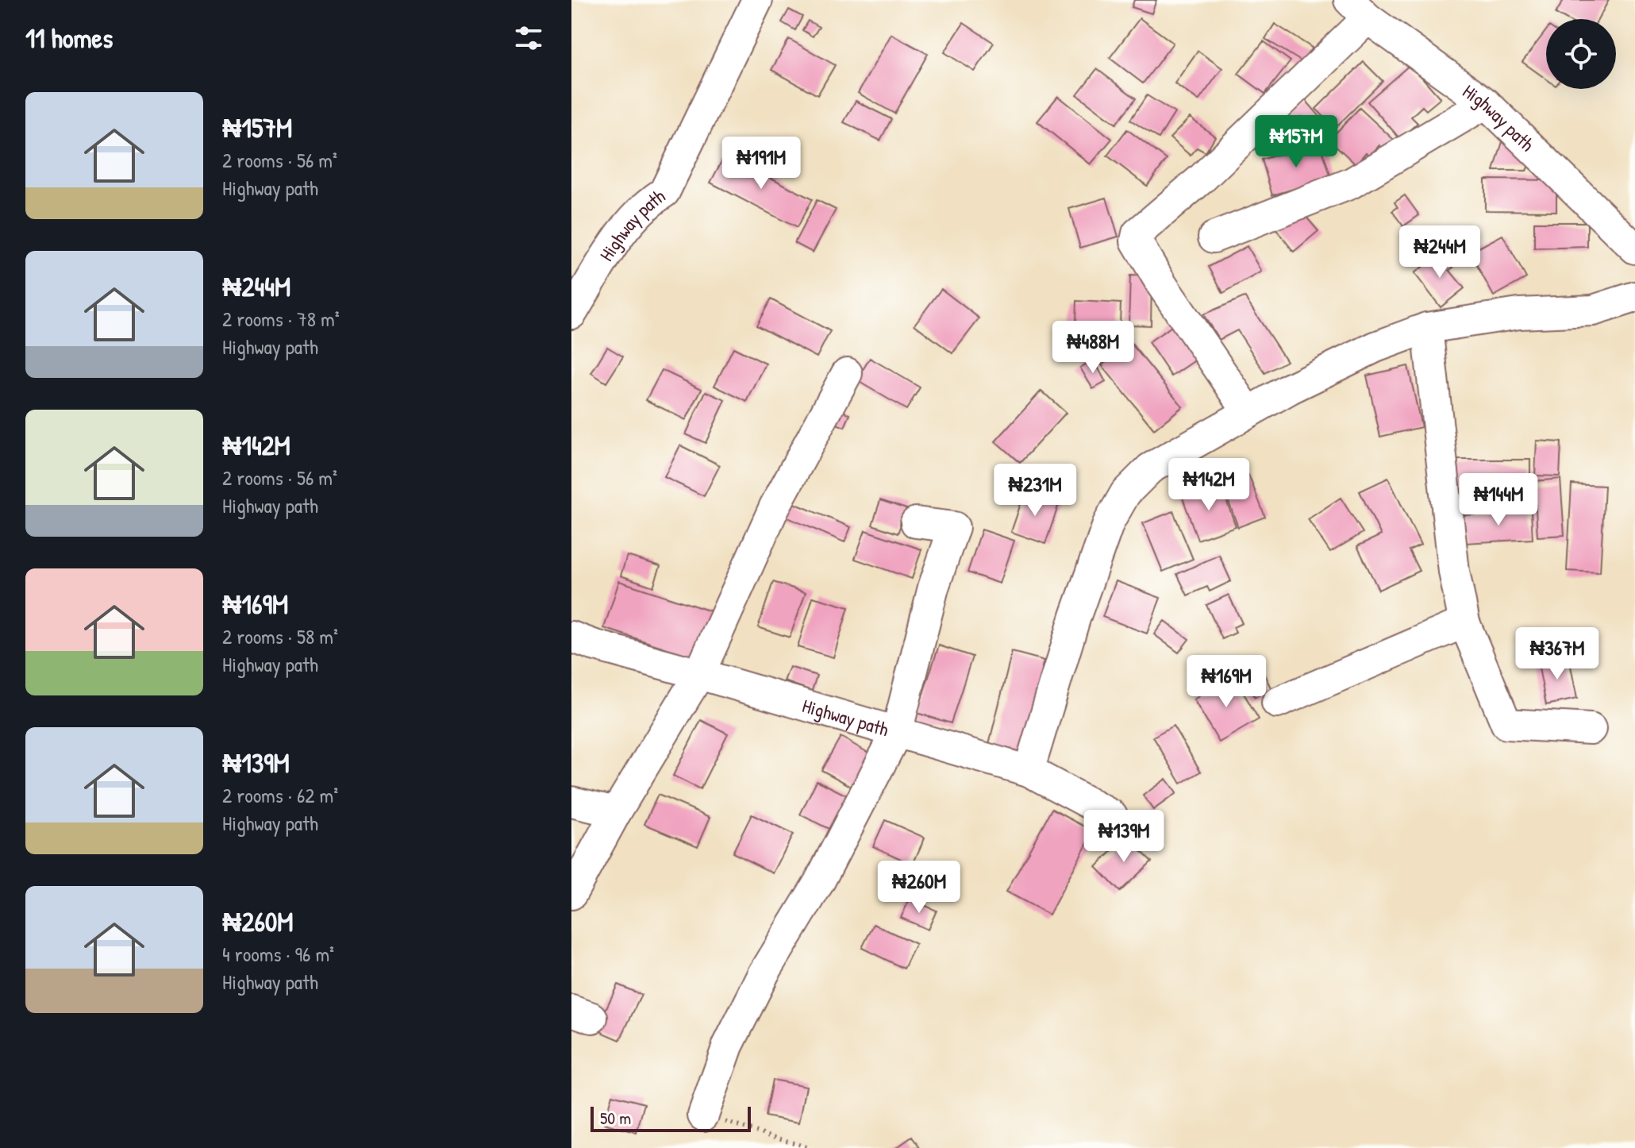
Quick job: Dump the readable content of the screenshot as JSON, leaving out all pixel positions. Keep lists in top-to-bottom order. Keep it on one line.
{"streets":{"street":["Highway path"]},"scale_bar":"50 m","page":{"heading":"11 homes","list":[{"name":"₦157M","note":"2 rooms · 56 m² · Highway path"},{"name":"₦244M","note":"2 rooms · 78 m² · Highway path"},{"name":"₦142M","note":"2 rooms · 56 m² · Highway path"},{"name":"₦169M","note":"2 rooms · 58 m² · Highway path"},{"name":"₦139M","note":"2 rooms · 62 m² · Highway path"},{"name":"₦260M","note":"4 rooms · 96 m² · Highway path"}],"price":["₦157M","₦191M","₦244M","₦488M","₦142M","₦231M","₦144M","₦367M","₦169M","₦139M","₦260M"],"scale":"50 m"}}
